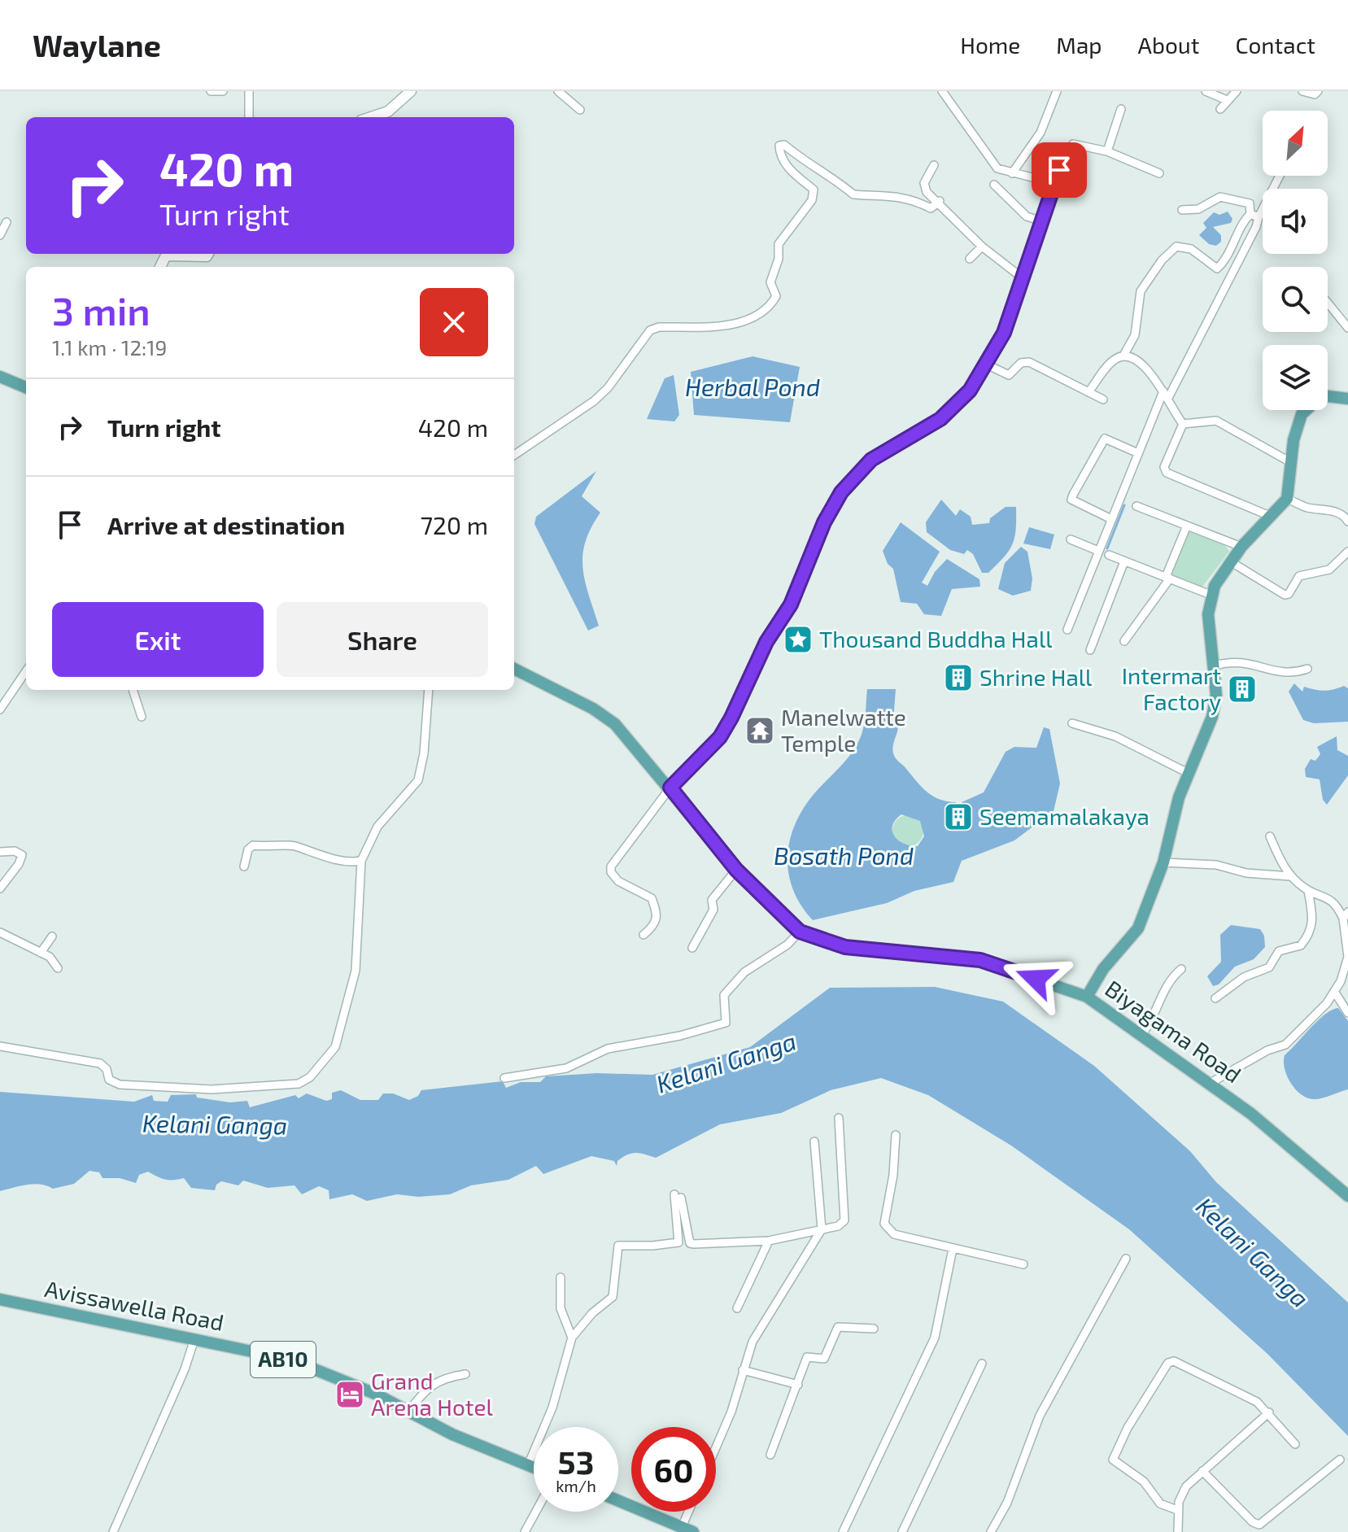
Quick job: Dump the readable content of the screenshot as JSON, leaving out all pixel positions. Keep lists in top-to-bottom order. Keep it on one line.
{"streets":{"main road":["Biyagama Road","Avissawella Road","AB10"]},"water":["Herbal Pond","Bosath Pond","Kelani Ganga"],"places":{"place":["Thousand Buddha Hall"],"building":["Shrine Hall","Intermart Factory","Seemamalakaya"],"temple":["Manelwatte Temple"],"hotel":["Grand Arena Hotel"]},"north":"top right","page":{"header":"Waylane","nav":["Home","Map","About","Contact"],"turn":["420 m","Turn right"],"heading":["3 min","1.1 km · 12:19"],"list":[{"name":"Turn right","value":"420 m"},{"name":"Arrive at destination","value":"720 m"}],"buttons":["Exit","Share"],"speed":"53 km/h","limit":"60"}}
